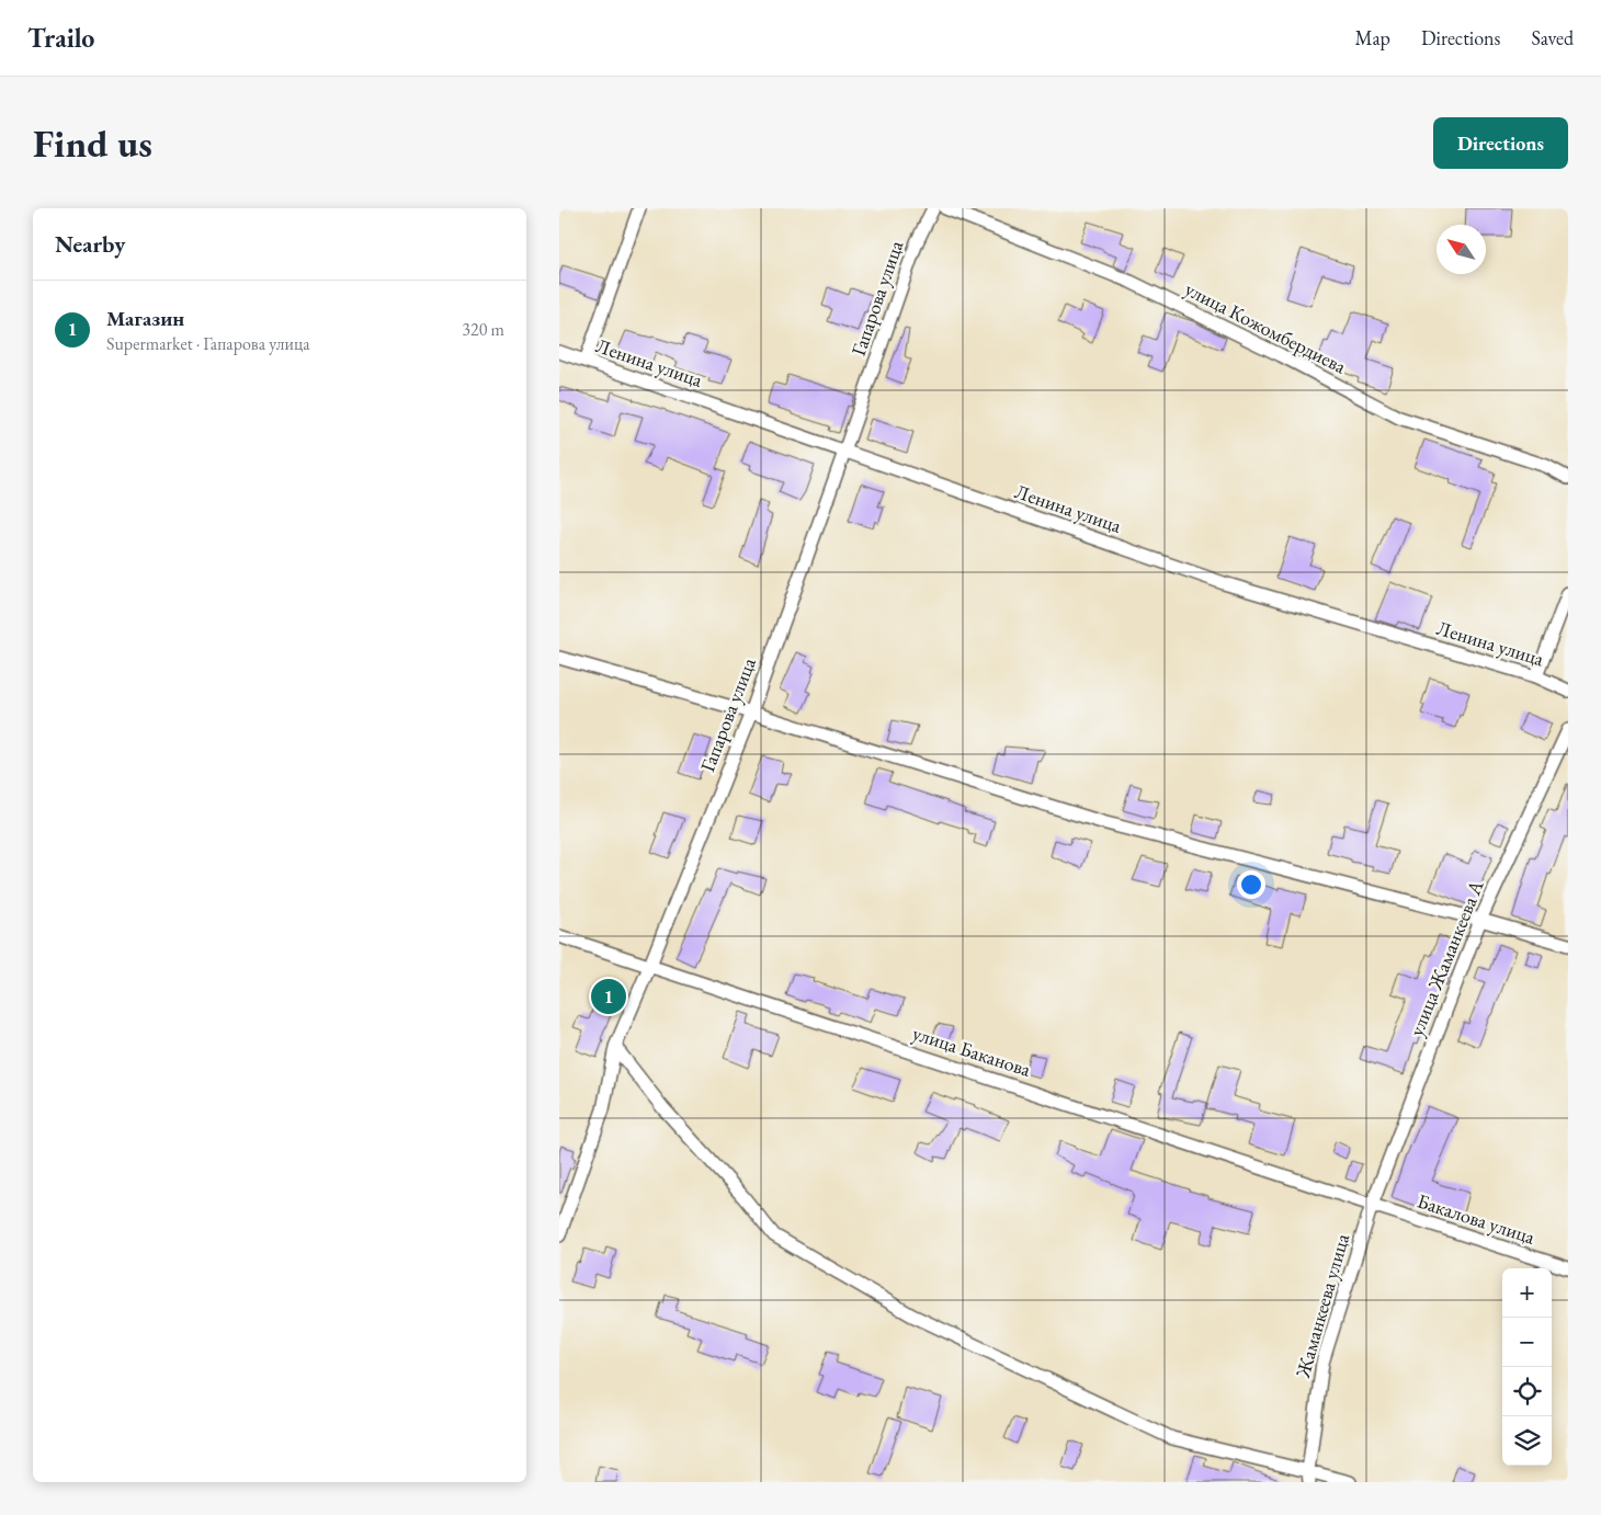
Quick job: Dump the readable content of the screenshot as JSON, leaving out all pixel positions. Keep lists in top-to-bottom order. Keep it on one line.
{"streets":{"street":["Гапарова улица","улица Кожомбердиева","Ленина улица","улица Жаманкеева А","улица Баканова","Бакалова улица","Жаманкеева улица"]},"crossings":[["Гапарова улица","Ленина улица"],["Гапарова улица","улица Баканова"],["улица Жаманкеева А","улица Баканова"],["улица Жаманкеева А","Бакалова улица"],["улица Жаманкеева А","Жаманкеева улица"],["улица Баканова","Бакалова улица"],["улица Баканова","Жаманкеева улица"],["Бакалова улица","Жаманкеева улица"]],"north":"top left","page":{"header":"Trailo","nav":["Map","Directions","Saved"],"buttons":"Directions","title":"Find us","heading":"Nearby","list":[{"mark":"1","name":"Магазин","note":"Supermarket · Гапарова улица","value":"320 m"}],"pins":"1","map_buttons":["+","−"]}}
